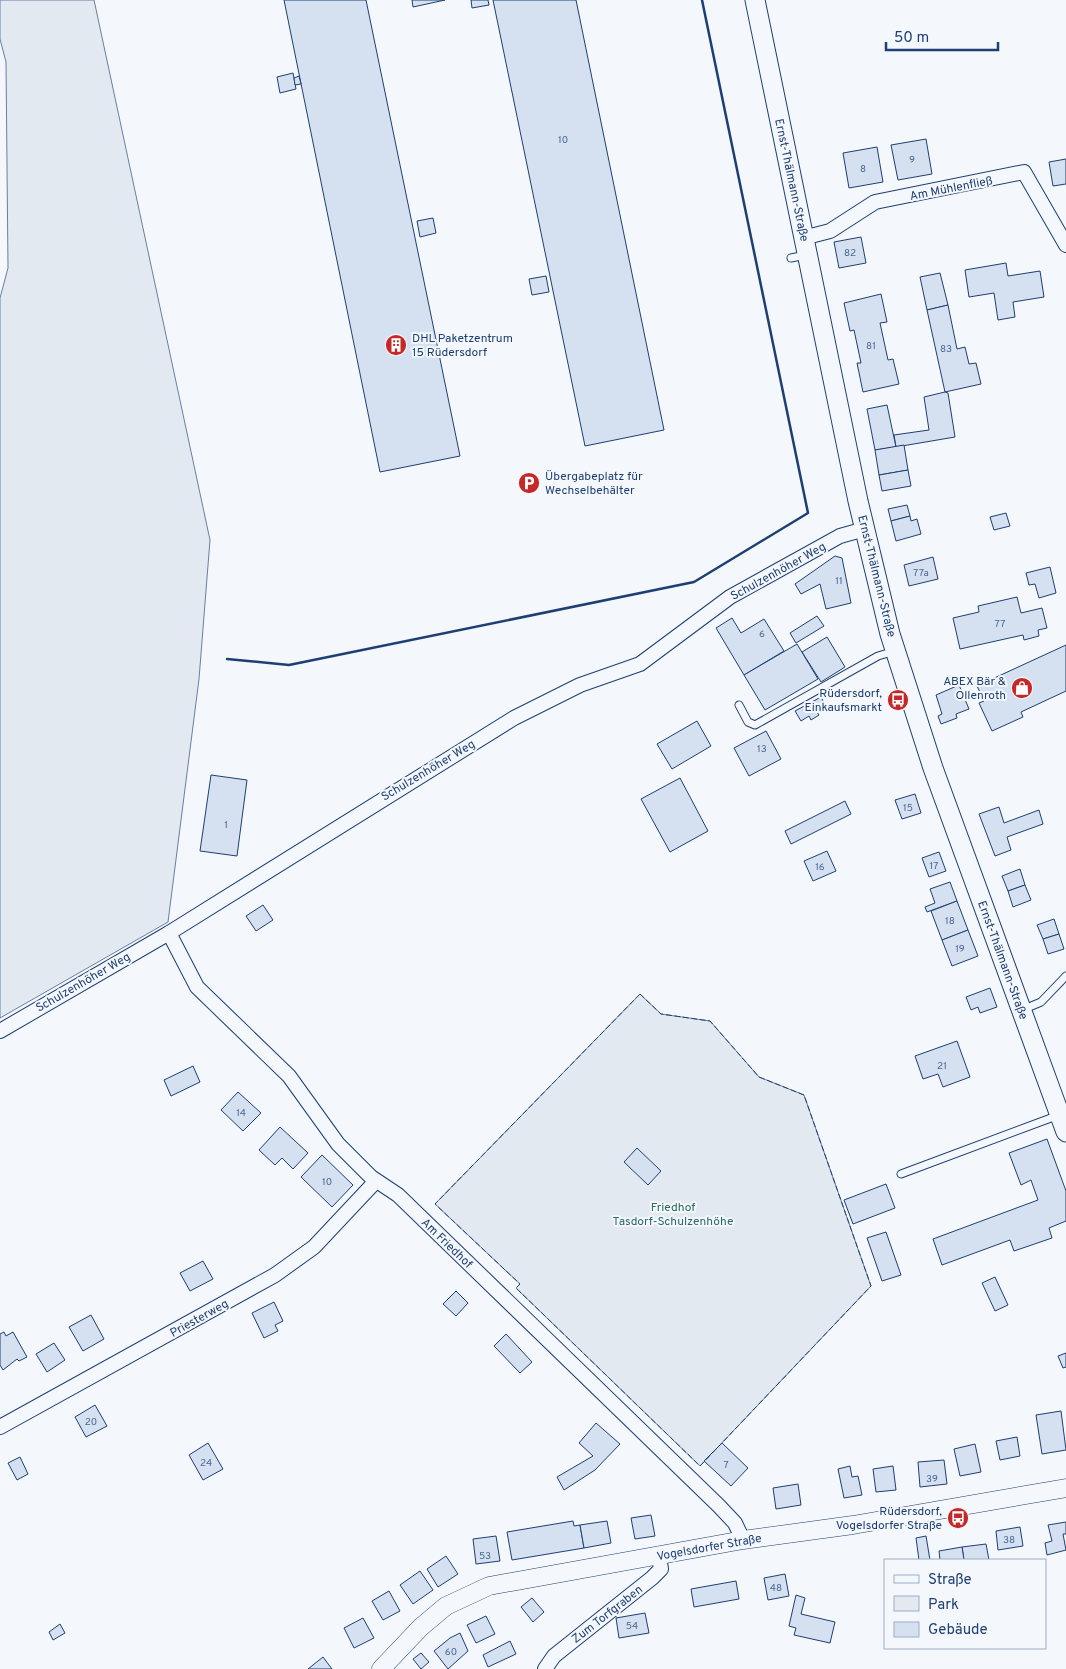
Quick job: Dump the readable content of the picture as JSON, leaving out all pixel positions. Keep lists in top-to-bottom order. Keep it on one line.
{"streets":{"main road":["Ernst-Thälmann-Straße"],"street":["Am Mühlenfließ","Schulzenhöher Weg","Am Friedhof","Priesterweg","Vogelsdorfer Straße","Zum Torfgraben"]},"crossings":[["Ernst-Thälmann-Straße","Am Mühlenfließ"],["Ernst-Thälmann-Straße","Schulzenhöher Weg"],["Schulzenhöher Weg","Am Friedhof"],["Am Friedhof","Priesterweg"],["Am Friedhof","Vogelsdorfer Straße"],["Vogelsdorfer Straße","Zum Torfgraben"]],"parks":["Friedhof Tasdorf-Schulzenhöhe"],"places":{"building":["DHL Paketzentrum 15 Rüdersdorf"],"parking":["Übergabeplatz für Wechselbehälter"],"shop":["ABEX Bär & Ollenroth"],"bus stop":["Rüdersdorf, Einkaufsmarkt","Rüdersdorf, Vogelsdorfer Straße"]},"house_numbers":["10","9","8","82","81","83","77a","11","77","6","13","15","1","17","16","18","19","21","14","10","20","24","7","39","38","53","48","54","60"],"legend":["Straße","Park","Gebäude"],"scale_bar":"50 m"}
